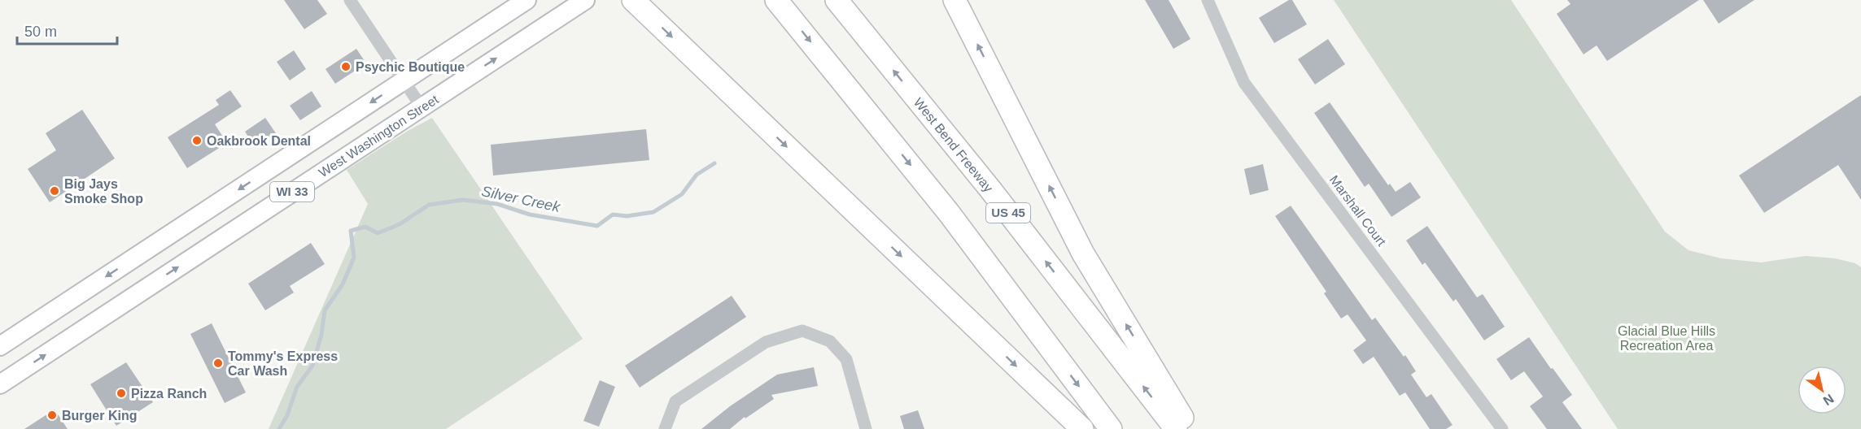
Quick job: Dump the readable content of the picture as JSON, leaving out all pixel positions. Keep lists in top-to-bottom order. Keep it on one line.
{"streets":{"highway":["West Bend Freeway","US 45"],"main road":["West Washington Street","WI 33"],"street":["Marshall Court"]},"water":["Silver Creek"],"parks":["Glacial Blue Hills Recreation Area"],"places":["Psychic Boutique","Oakbrook Dental","Big Jays Smoke Shop","Tommy's Express Car Wash","Pizza Ranch","Burger King"],"scale_bar":"50 m","north":"bottom right"}
